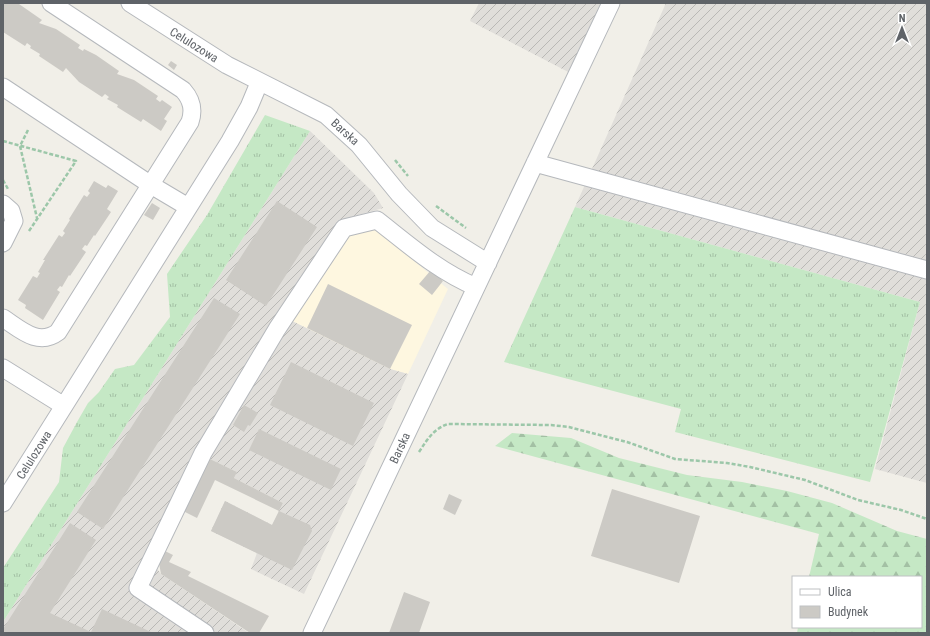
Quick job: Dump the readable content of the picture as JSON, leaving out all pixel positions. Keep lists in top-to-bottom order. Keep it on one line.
{"streets":{"street":["Celulozowa","Barska"]},"crossings":[["Celulozowa","Barska"]],"legend":["Ulica","Budynek"],"north":"top"}
